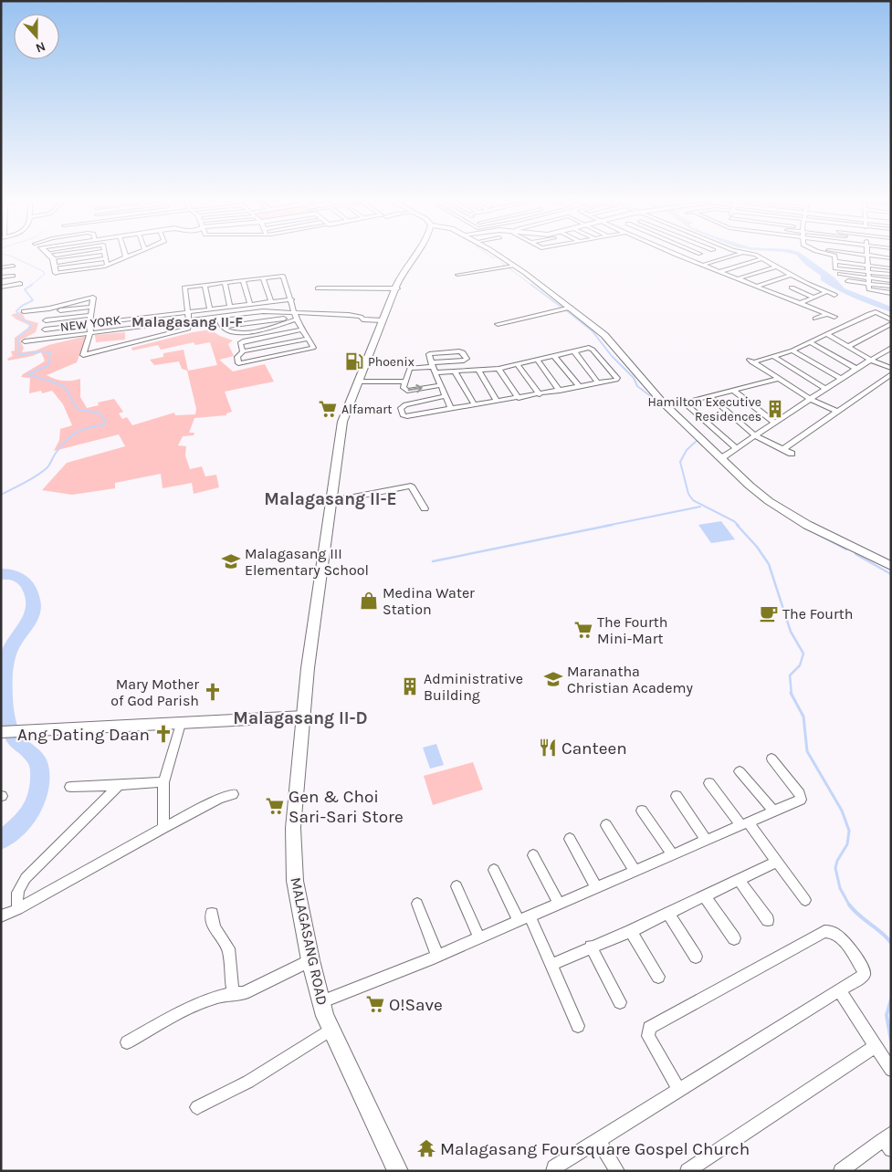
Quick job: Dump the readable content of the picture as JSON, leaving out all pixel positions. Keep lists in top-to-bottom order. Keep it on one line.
{"streets":{"main road":["MALAGASANG ROAD"],"street":["NEW YORK"]},"districts":["Malagasang II-F","Malagasang II-E","Malagasang II-D"],"places":{"fuel station":["Phoenix"],"supermarket":["Alfamart","The Fourth Mini-Mart","Gen & Choi Sari-Sari Store","O!Save"],"building":["Hamilton Executive Residences","Administrative Building"],"school or university":["Malagasang III Elementary School","Maranatha Christian Academy"],"shop":["Medina Water Station"],"cafe":["The Fourth"],"church":["Mary Mother of God Parish","Ang Dating Daan"],"restaurant":["Canteen"],"temple":["Malagasang Foursquare Gospel Church"]},"north":"bottom"}
